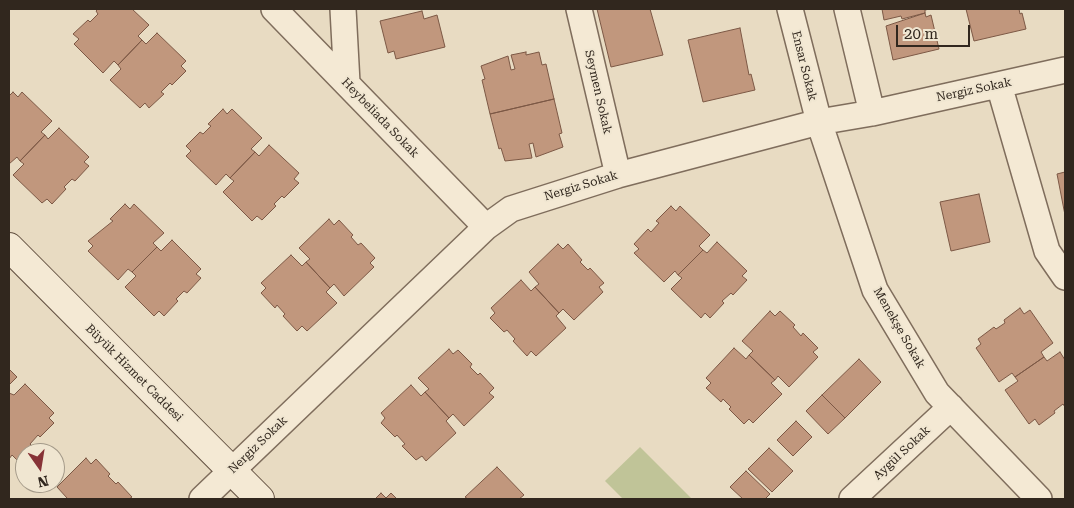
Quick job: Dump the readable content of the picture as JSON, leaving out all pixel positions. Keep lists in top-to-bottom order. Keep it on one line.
{"streets":{"street":["Ensar Sokak","Nergiz Sokak","Seymen Sokak","Heybeliada Sokak","Menekşe Sokak","Büyük Hizmet Caddesi","Aygül Sokak"]},"crossings":[["Ensar Sokak","Nergiz Sokak"],["Ensar Sokak","Menekşe Sokak"],["Nergiz Sokak","Seymen Sokak"],["Nergiz Sokak","Heybeliada Sokak"],["Nergiz Sokak","Menekşe Sokak"],["Nergiz Sokak","Büyük Hizmet Caddesi"],["Menekşe Sokak","Aygül Sokak"]],"scale_bar":"20 m","north":"bottom"}
